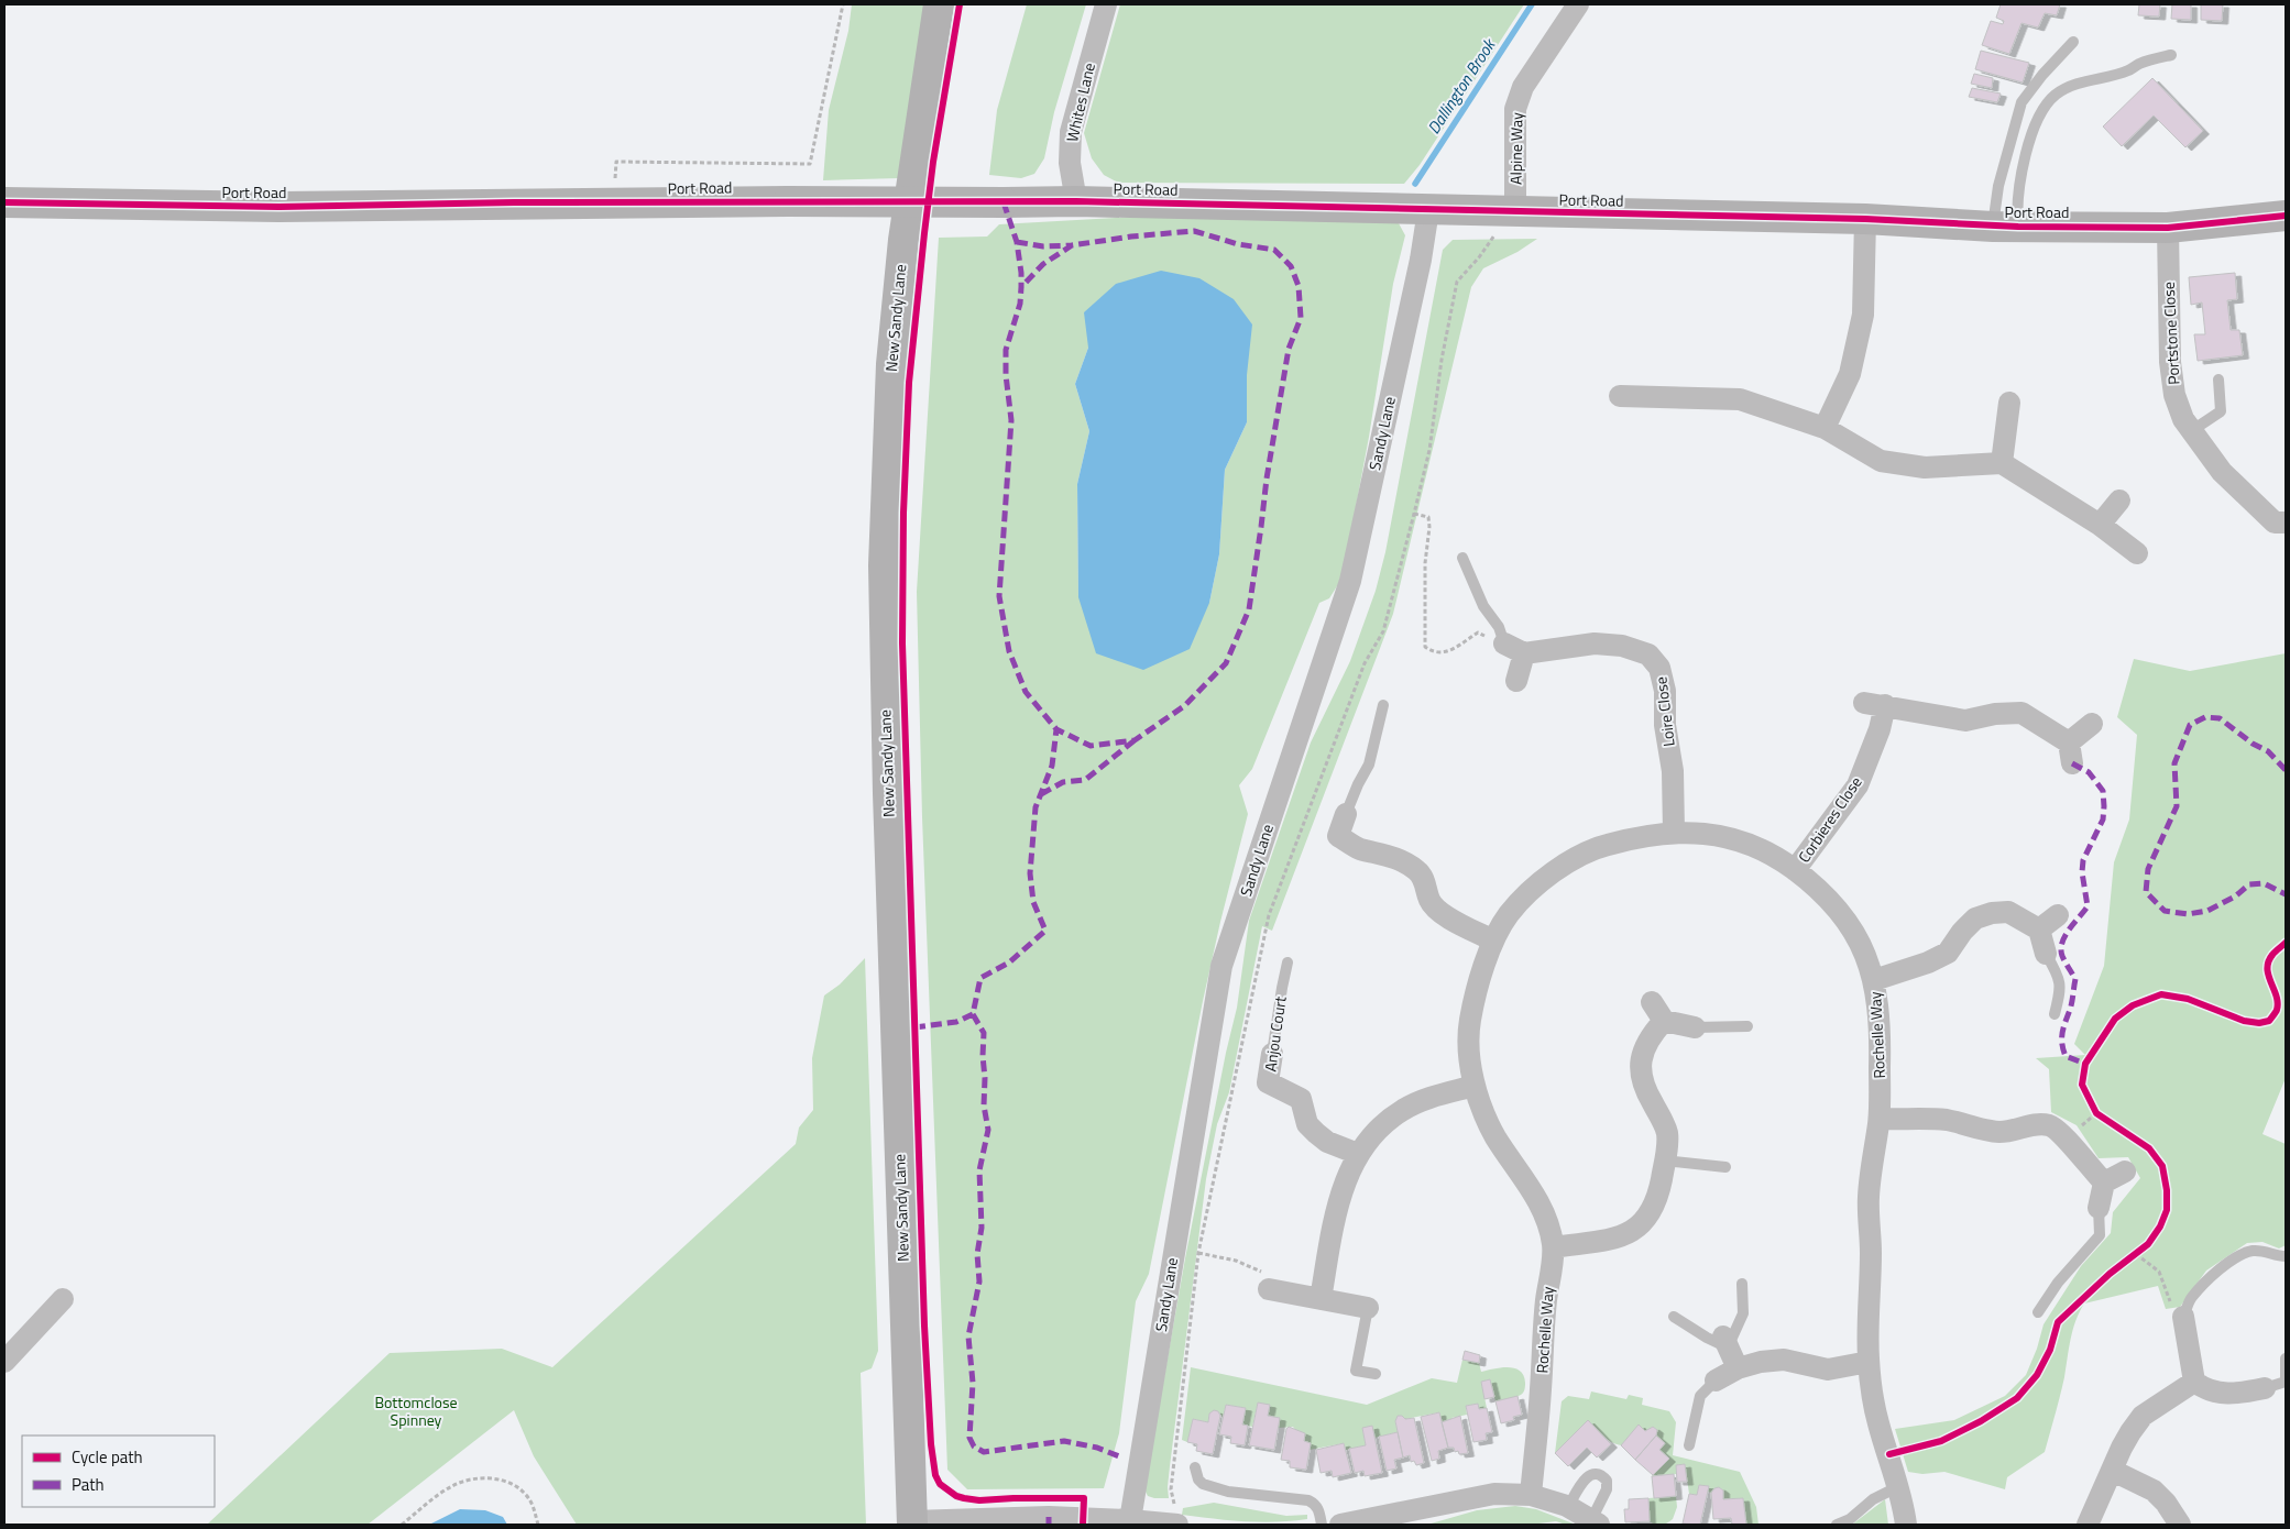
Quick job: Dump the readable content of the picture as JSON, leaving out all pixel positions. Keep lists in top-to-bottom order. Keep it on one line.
{"streets":{"street":["Whites Lane","Alpine Way","Port Road","New Sandy Lane","Portstone Close","Sandy Lane","Loire Close","Corbieres Close","Anjou Court","Rochelle Way"]},"crossings":[["Whites Lane","Port Road"],["Alpine Way","Port Road"],["Port Road","Portstone Close"],["Port Road","Sandy Lane"],["Loire Close","Rochelle Way"],["Corbieres Close","Rochelle Way"]],"water":["Dallington Brook"],"parks":["Bottomclose Spinney"],"legend":["Cycle path","Path"]}
